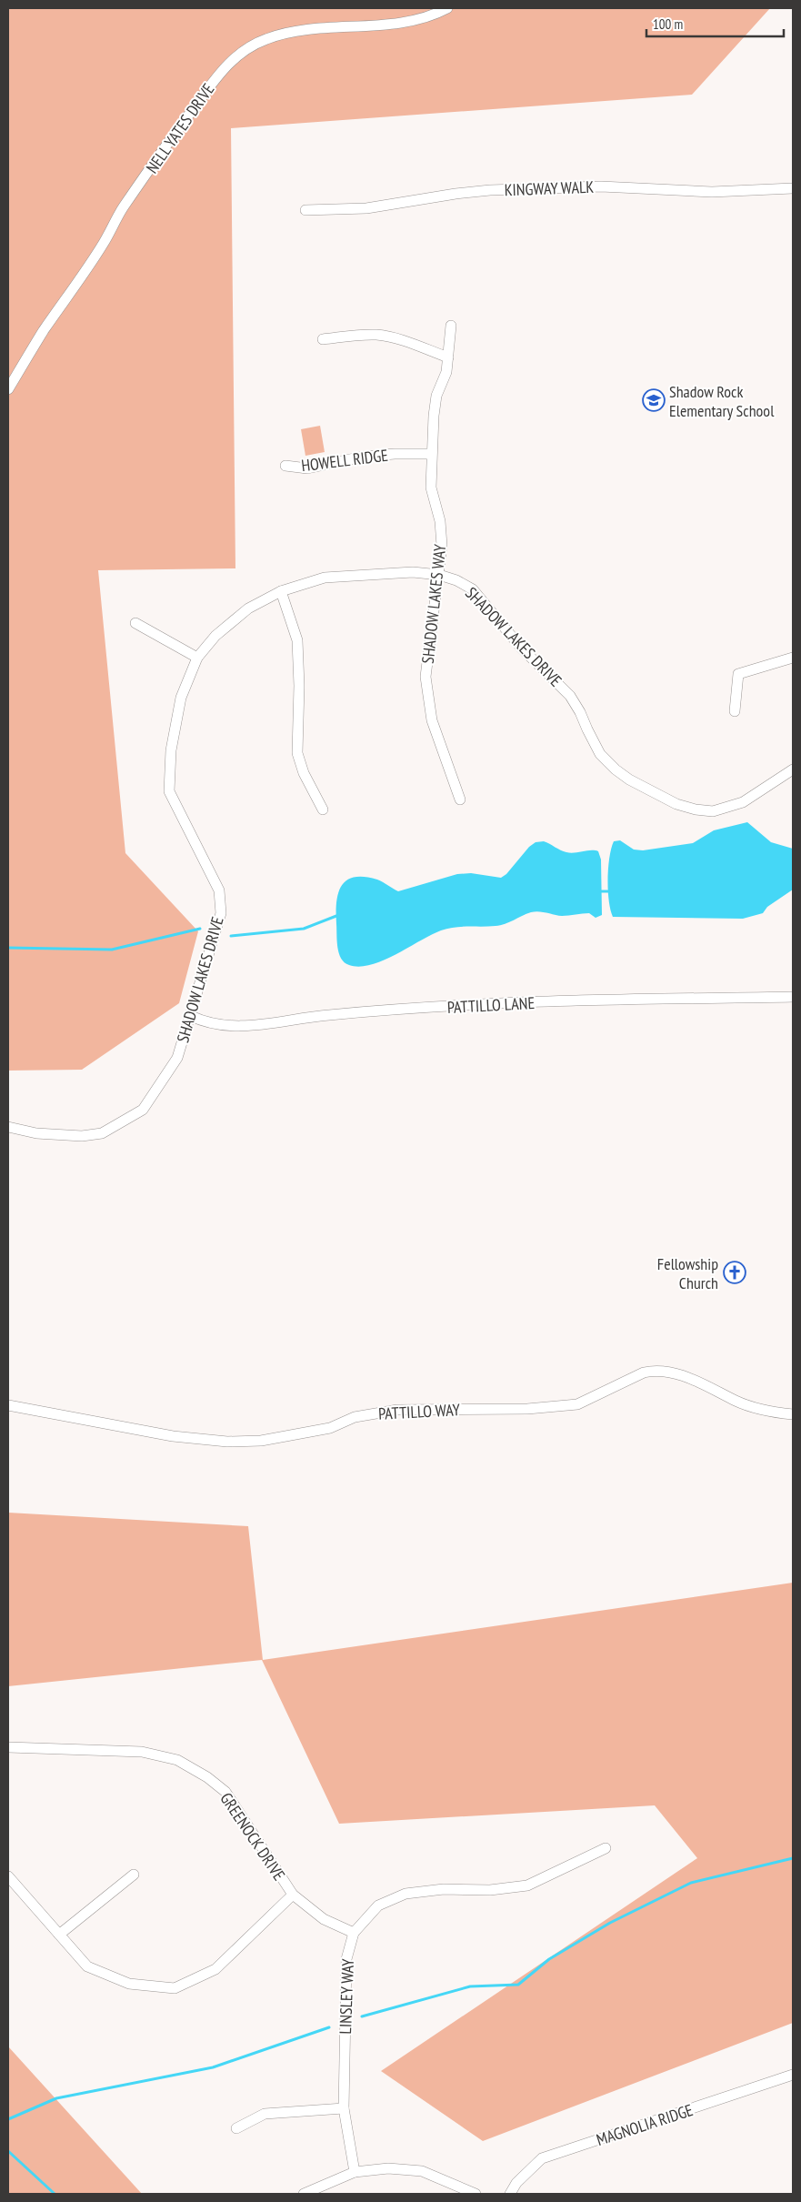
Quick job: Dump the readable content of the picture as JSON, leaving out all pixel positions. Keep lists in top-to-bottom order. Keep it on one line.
{"streets":{"street":["NELL YATES DRIVE","KINGWAY WALK","HOWELL RIDGE","SHADOW LAKES WAY","SHADOW LAKES DRIVE","PATTILLO LANE","PATTILLO WAY","GREENOCK DRIVE","LINSLEY WAY","MAGNOLIA RIDGE"]},"crossings":[["HOWELL RIDGE","SHADOW LAKES WAY"],["SHADOW LAKES WAY","SHADOW LAKES DRIVE"],["SHADOW LAKES DRIVE","PATTILLO LANE"],["GREENOCK DRIVE","LINSLEY WAY"]],"places":{"school or university":["Shadow Rock Elementary School"],"church":["Fellowship Church"]},"scale_bar":"100 m"}
